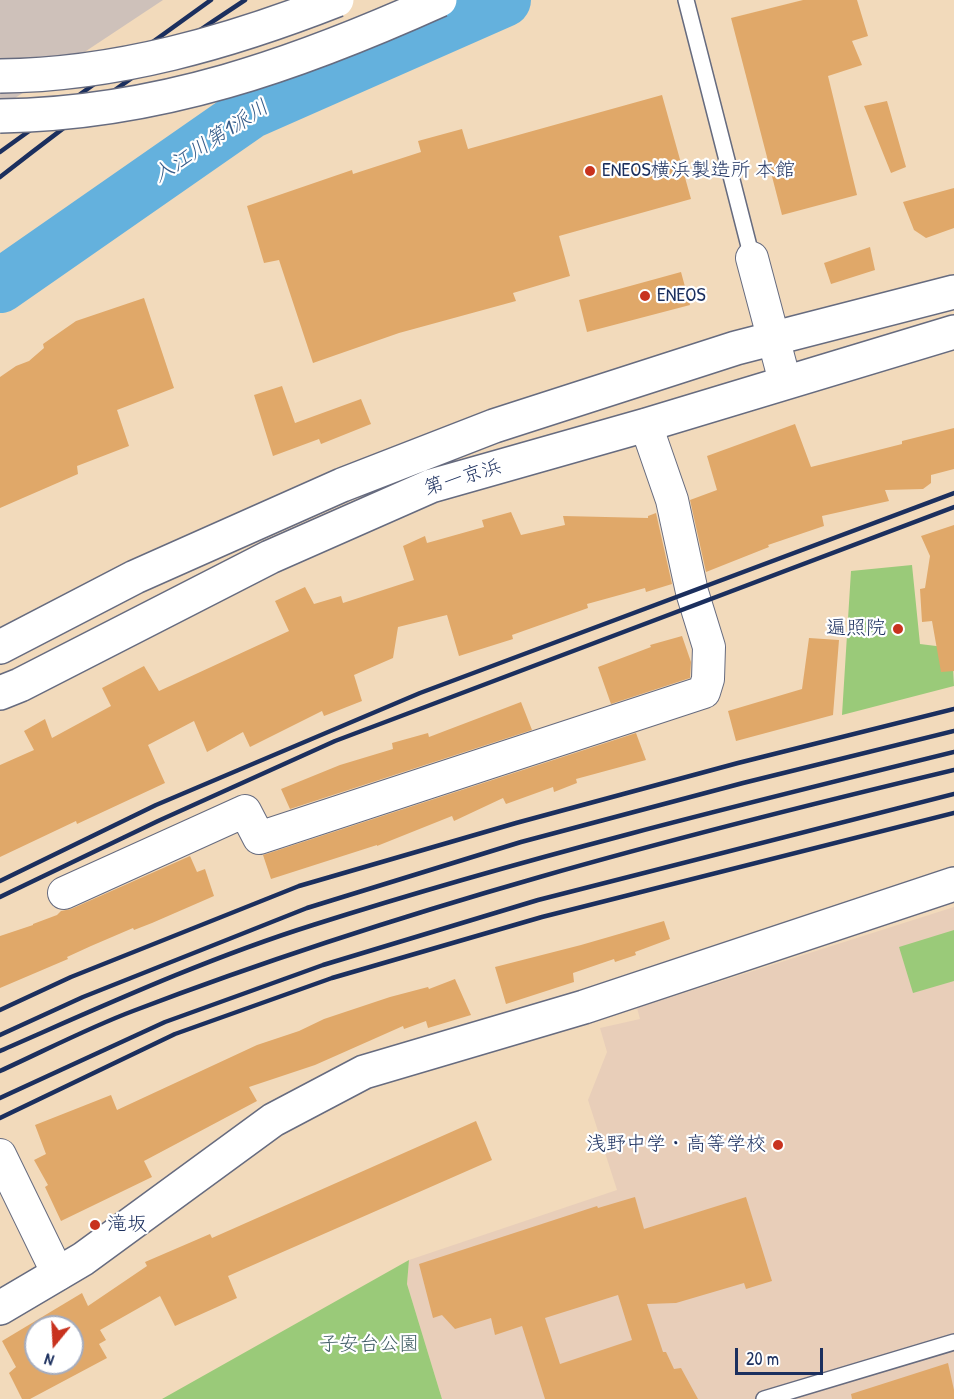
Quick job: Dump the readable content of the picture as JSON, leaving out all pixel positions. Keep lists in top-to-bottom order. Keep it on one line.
{"streets":{"main road":["第一京浜"]},"water":["入江川第1派川"],"parks":["子安台公園"],"places":["ENEOS横浜製造所 本館","ENEOS","遍照院","浅野中学・高等学校","滝坂"],"scale_bar":"20 m","north":"bottom"}
